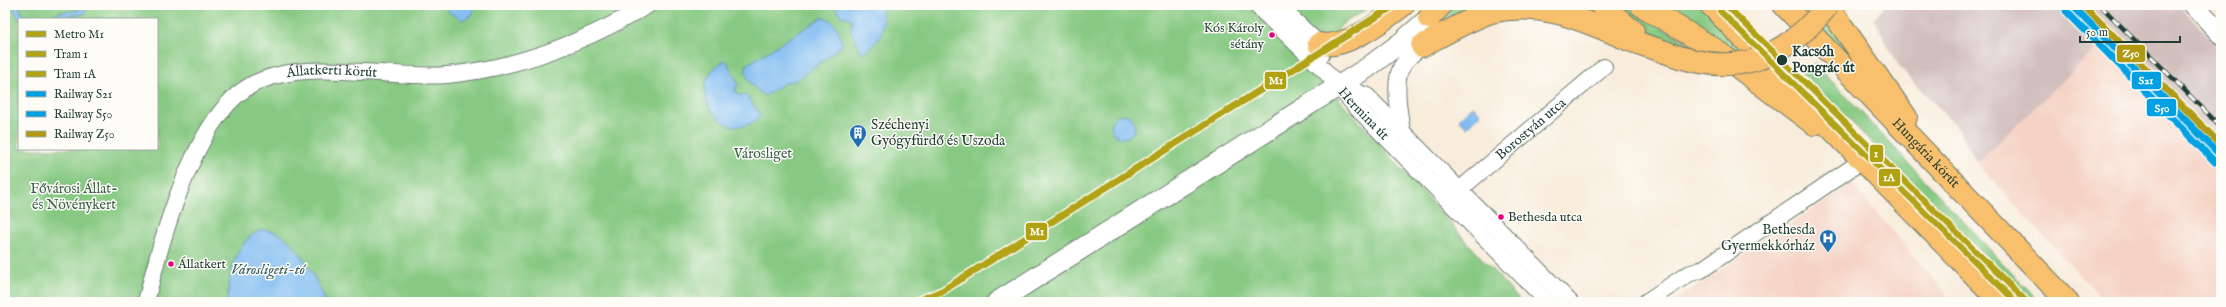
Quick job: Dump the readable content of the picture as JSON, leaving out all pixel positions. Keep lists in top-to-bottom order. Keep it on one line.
{"streets":{"main road":["Hungária körút"],"street":["Állatkerti körút","Hermina út","Borostyán utca"]},"crossings":[["Hermina út","Borostyán utca"]],"water":["Városligeti-tó"],"parks":["Városliget","Fővárosi Állat- és Növénykert"],"places":{"other":["Kós Károly sétány","Kacsóh Pongrác út","Bethesda utca","Állatkert"],"building":["Széchenyi Gyógyfürdő és Uszoda"],"hospital":["Bethesda Gyermekkórház"]},"lines":["metro line M1","tram line 1","rail line S21","rail line Z50","tram line 1A","rail line S50"],"legend":["Metro M1","Tram 1","Tram 1A","Railway S21","Railway S50","Railway Z50"],"scale_bar":"50 m"}
